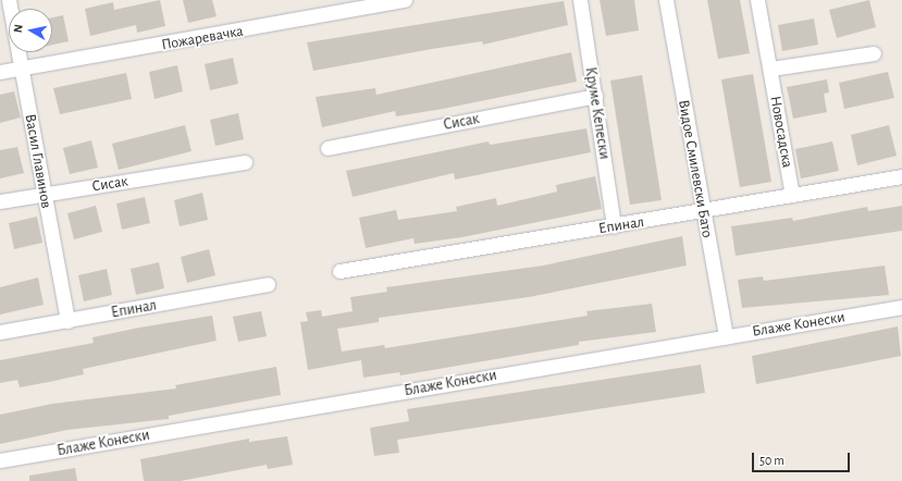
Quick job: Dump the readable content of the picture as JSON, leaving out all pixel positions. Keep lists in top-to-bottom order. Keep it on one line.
{"streets":{"street":["Пожаревачка","Круме Кепески","Сисак","Новосадска","Васил Главинов","Видое Смилевски Бато","Епинал","Блаже Конески"]},"crossings":[["Пожаревачка","Васил Главинов"],["Круме Кепески","Сисак"],["Круме Кепески","Епинал"],["Сисак","Васил Главинов"],["Новосадска","Епинал"],["Васил Главинов","Епинал"],["Видое Смилевски Бато","Епинал"],["Видое Смилевски Бато","Блаже Конески"]],"scale_bar":"50 m","north":"left"}
